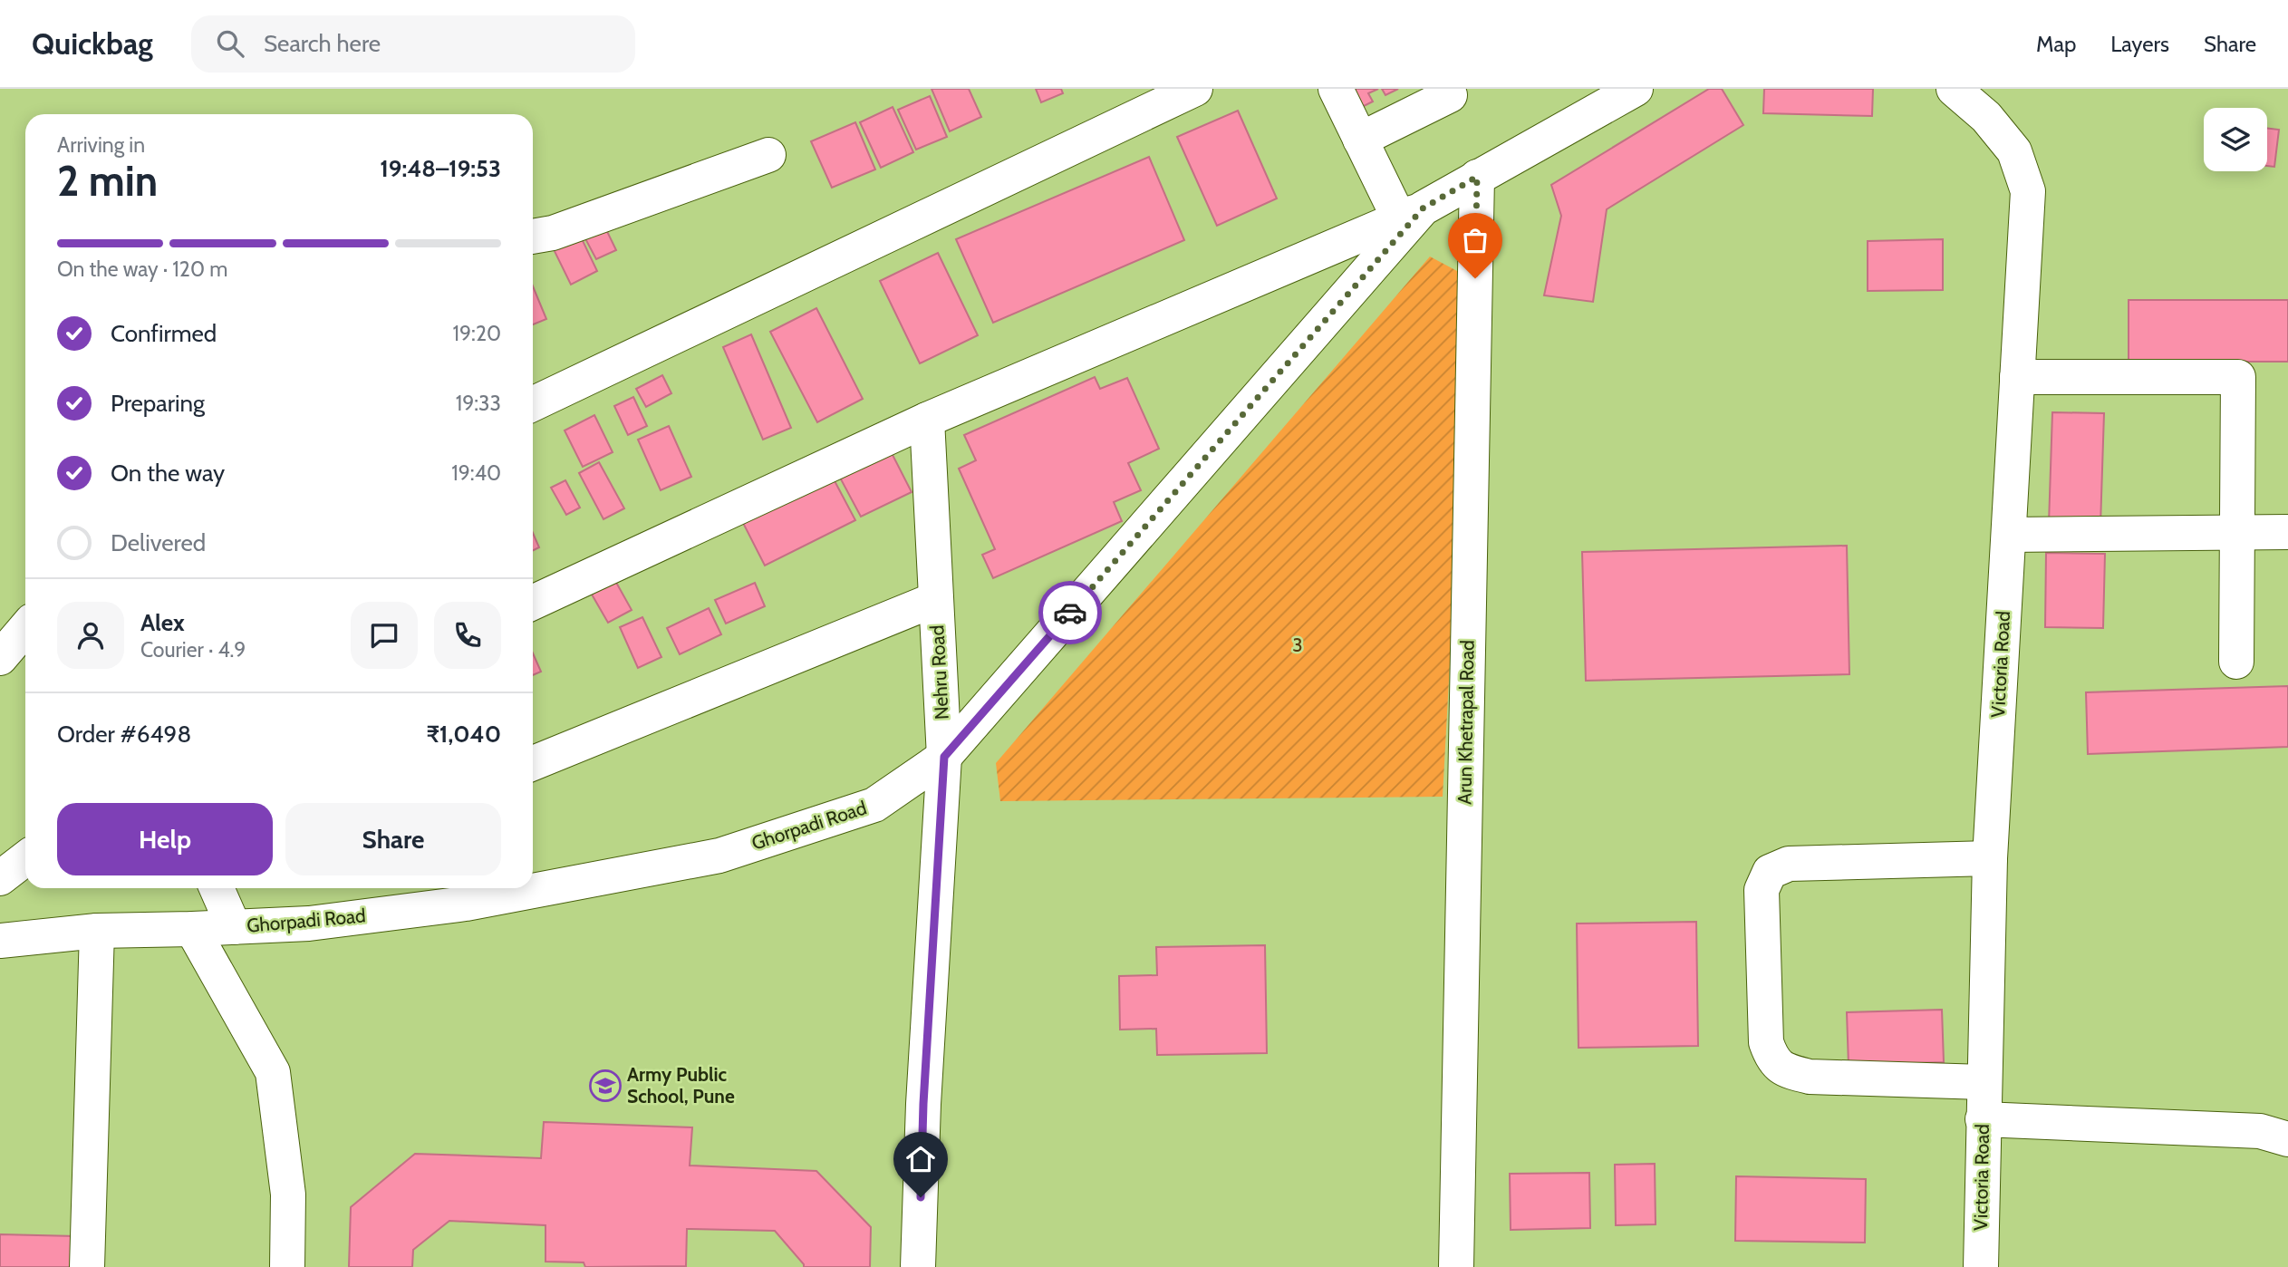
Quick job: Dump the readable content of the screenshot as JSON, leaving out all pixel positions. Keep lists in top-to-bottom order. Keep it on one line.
{"streets":{"street":["Victoria Road","Nehru Road","Arun Khetrapal Road","Ghorpadi Road"]},"crossings":[["Nehru Road","Ghorpadi Road"],["Arun Khetrapal Road","Ghorpadi Road"]],"parks":["3"],"places":{"school or university":["Army Public School, Pune"]},"page":{"header":"Quickbag","search":"Search here","nav":["Map","Layers","Share"],"heading":["2 min","Arriving in","19:48–19:53"],"panel":["Alex","Courier · 4.9","Order #6498","₹1,040"],"bar":"On the way · 120 m","list":[["Confirmed","19:20"],["Preparing","19:33"],["On the way","19:40"],"Delivered"],"buttons":["Help","Share"]}}
